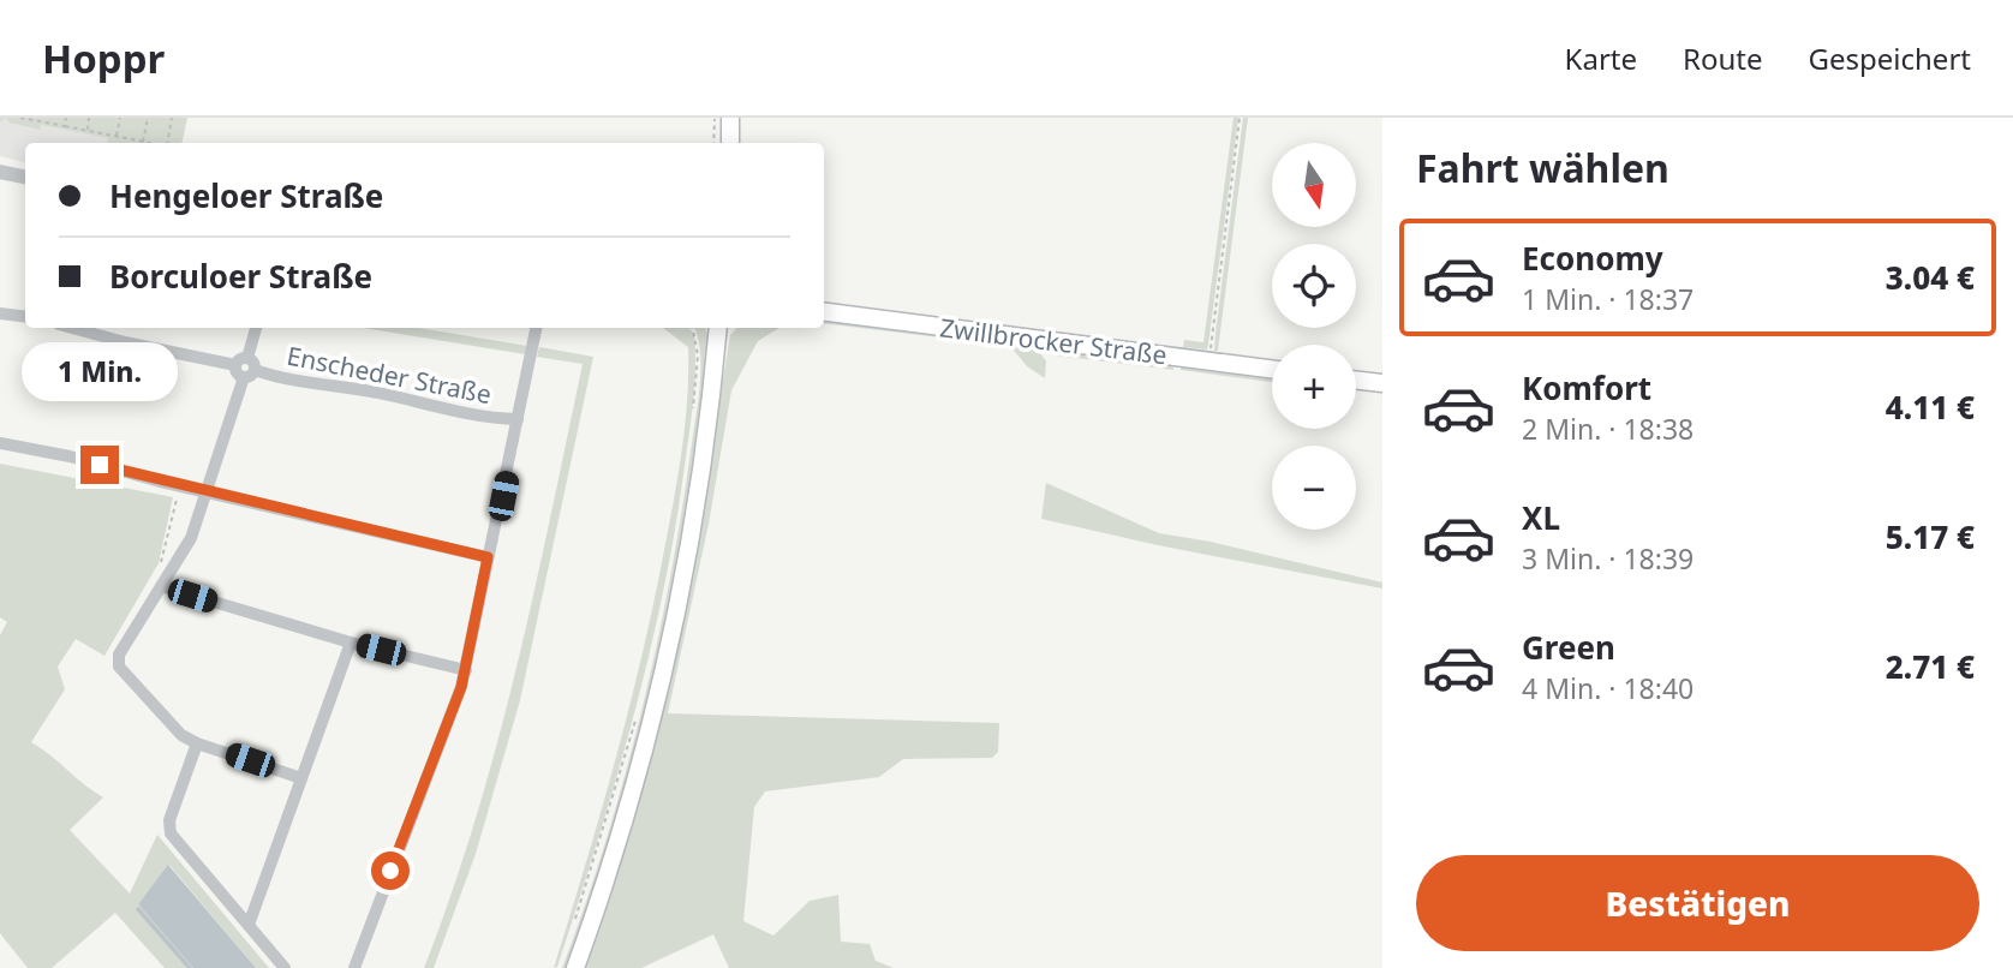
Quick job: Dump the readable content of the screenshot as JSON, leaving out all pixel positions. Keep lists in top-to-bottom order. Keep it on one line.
{"streets":{"main road":["Zwillbrocker Straße"],"street":["Enscheder Straße"]},"north":"bottom","page":{"header":"Hoppr","nav":["Karte","Route","Gespeichert"],"heading":"Fahrt wählen","map_buttons":["+","−"],"banner":["Hengeloer Straße","Borculoer Straße"],"list":[{"name":"Economy","note":"1 Min. · 18:37","value":"3.04 €"},{"name":"Komfort","note":"2 Min. · 18:38","value":"4.11 €"},{"name":"XL","note":"3 Min. · 18:39","value":"5.17 €"},{"name":"Green","note":"4 Min. · 18:40","value":"2.71 €"}],"bubble":"1 Min.","buttons":"Bestätigen"}}
